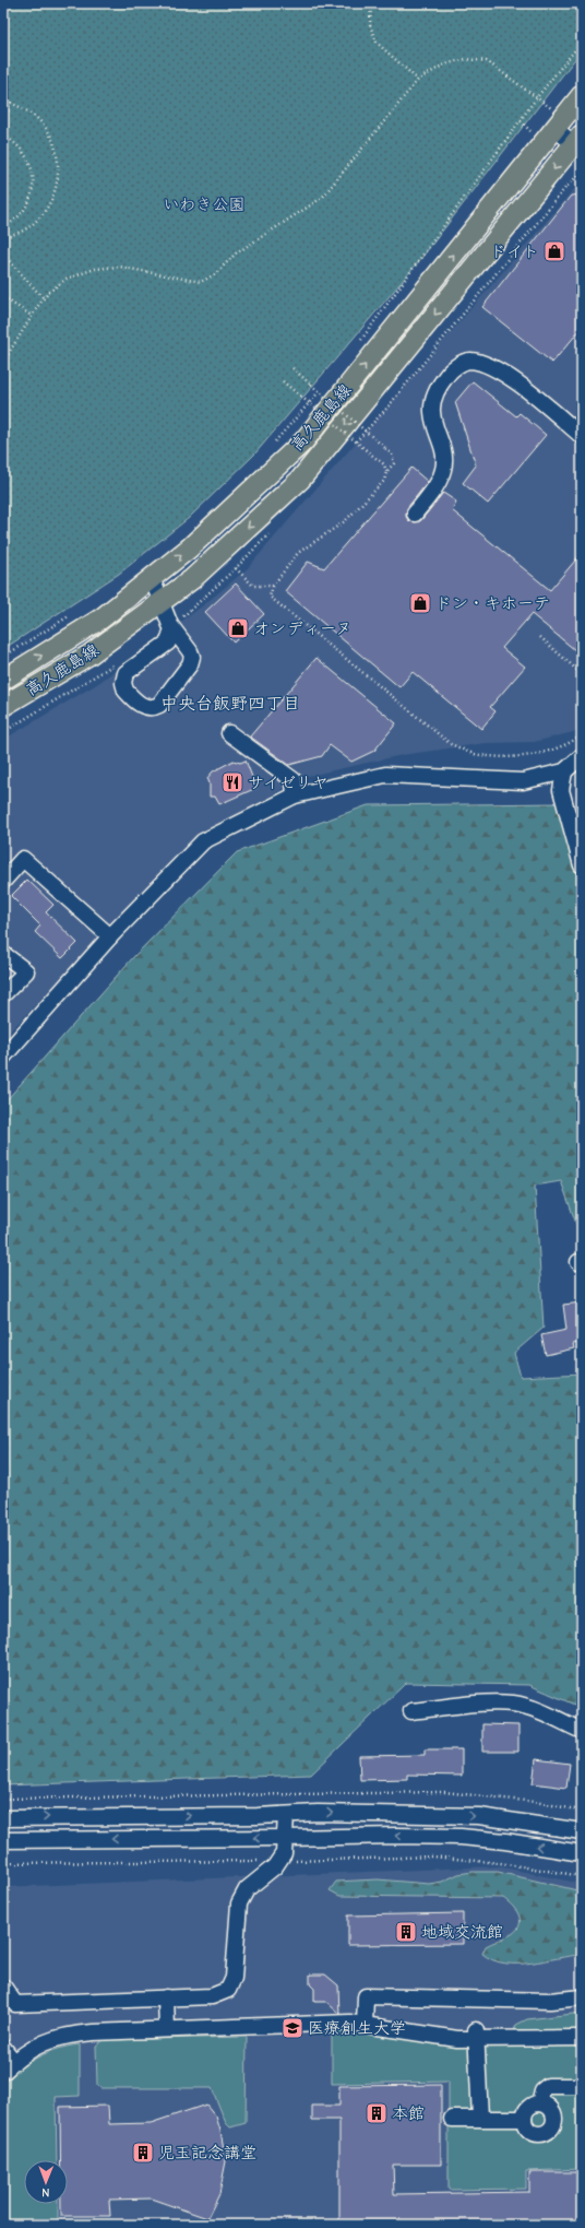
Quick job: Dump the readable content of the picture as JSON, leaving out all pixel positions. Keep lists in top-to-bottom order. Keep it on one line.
{"streets":{"main road":["高久鹿島線"]},"districts":["中央台飯野四丁目"],"parks":["いわき公園"],"places":{"shop":["ドイト","ドン・キホーテ","オンディーヌ"],"restaurant":["サイゼリヤ"],"building":["地域交流館","本館","児玉記念講堂"],"school or university":["医療創生大学"]},"north":"bottom"}
